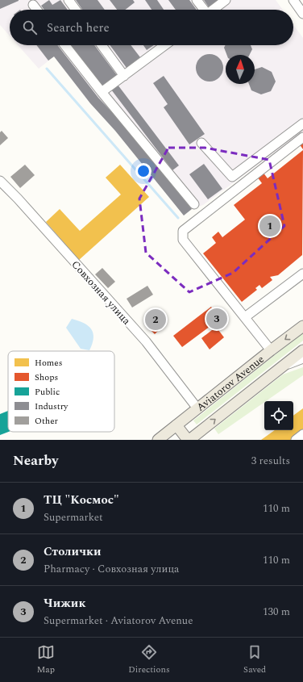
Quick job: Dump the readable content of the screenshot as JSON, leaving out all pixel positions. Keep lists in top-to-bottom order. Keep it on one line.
{"streets":{"main road":["Aviatorov Avenue"],"street":["Совхозная улица"]},"crossings":[["Совхозная улица","Aviatorov Avenue"]],"legend":["Homes","Shops","Public","Industry","Other"],"north":"top","page":{"search":"Search here","pins":["1","3","2"],"heading":["Nearby","3 results"],"list":[{"mark":"1","name":"ТЦ \"Космос\"","note":"Supermarket","value":"110 m"},{"mark":"2","name":"Столички","note":"Pharmacy · Совхозная улица","value":"110 m"},{"mark":"3","name":"Чижик","note":"Supermarket · Aviatorov Avenue","value":"130 m"}],"nav":["Map","Directions","Saved"]}}
